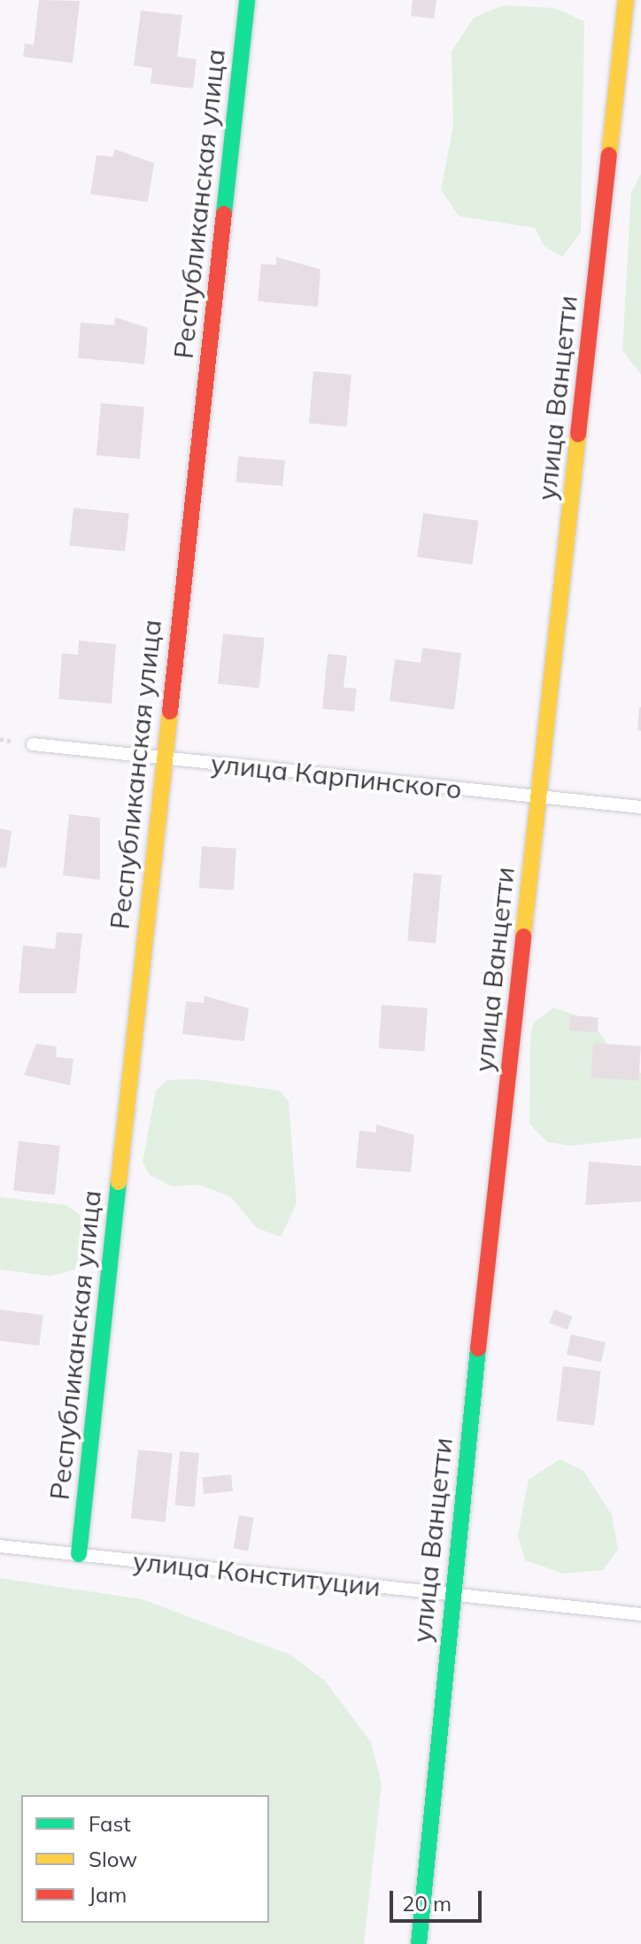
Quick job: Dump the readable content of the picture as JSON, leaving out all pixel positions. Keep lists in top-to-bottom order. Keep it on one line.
{"streets":{"street":["Республиканская улица","улица Ванцетти"],"lane":["улица Карпинского","улица Конституции"]},"crossings":[["Республиканская улица","улица Карпинского"],["Республиканская улица","улица Конституции"],["улица Ванцетти","улица Карпинского"],["улица Ванцетти","улица Конституции"]],"legend":["Fast","Slow","Jam"],"scale_bar":"20 m"}
